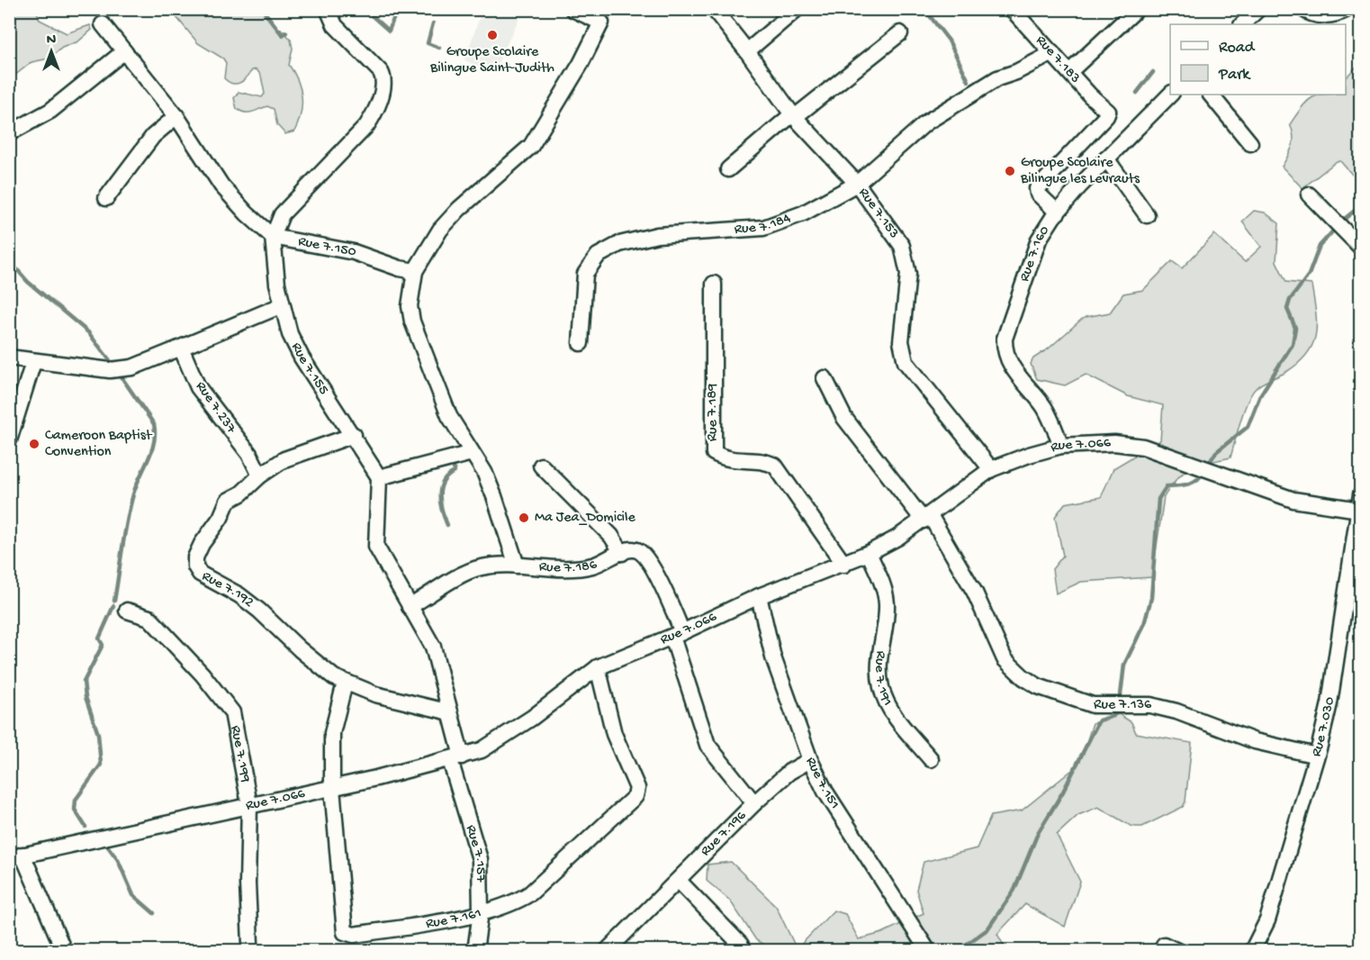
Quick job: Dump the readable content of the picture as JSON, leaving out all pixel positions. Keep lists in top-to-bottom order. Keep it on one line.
{"streets":{"street":["Rue 7.183","Rue 7.153","Rue 7.184","Rue 7.150","Rue 7.160","Rue 7.155","Rue 7.237","Rue 7.189","Rue 7.066","Rue 7.186","Rue 7.192","Rue 7.191","Rue 7.136","Rue 7.030","Rue 7.199","Rue 7.151","Rue 7.196","Rue 7.157","Rue 7.161"]},"crossings":[["Rue 7.183","Rue 7.184"],["Rue 7.183","Rue 7.160"],["Rue 7.153","Rue 7.184"],["Rue 7.153","Rue 7.066"],["Rue 7.150","Rue 7.155"],["Rue 7.160","Rue 7.066"],["Rue 7.155","Rue 7.192"],["Rue 7.237","Rue 7.192"],["Rue 7.189","Rue 7.066"],["Rue 7.066","Rue 7.191"],["Rue 7.066","Rue 7.136"],["Rue 7.066","Rue 7.030"],["Rue 7.066","Rue 7.199"],["Rue 7.066","Rue 7.151"],["Rue 7.066","Rue 7.196"],["Rue 7.066","Rue 7.157"],["Rue 7.066","Rue 7.161"],["Rue 7.192","Rue 7.161"],["Rue 7.136","Rue 7.030"],["Rue 7.157","Rue 7.161"]],"places":["Groupe Scolaire Bilingue Saint-Judith","Groupe Scolaire Bilingue les Levrauts","Cameroon Baptist Convention","Ma Jea_Domicile"],"legend":["Road","Park"],"north":"top"}
